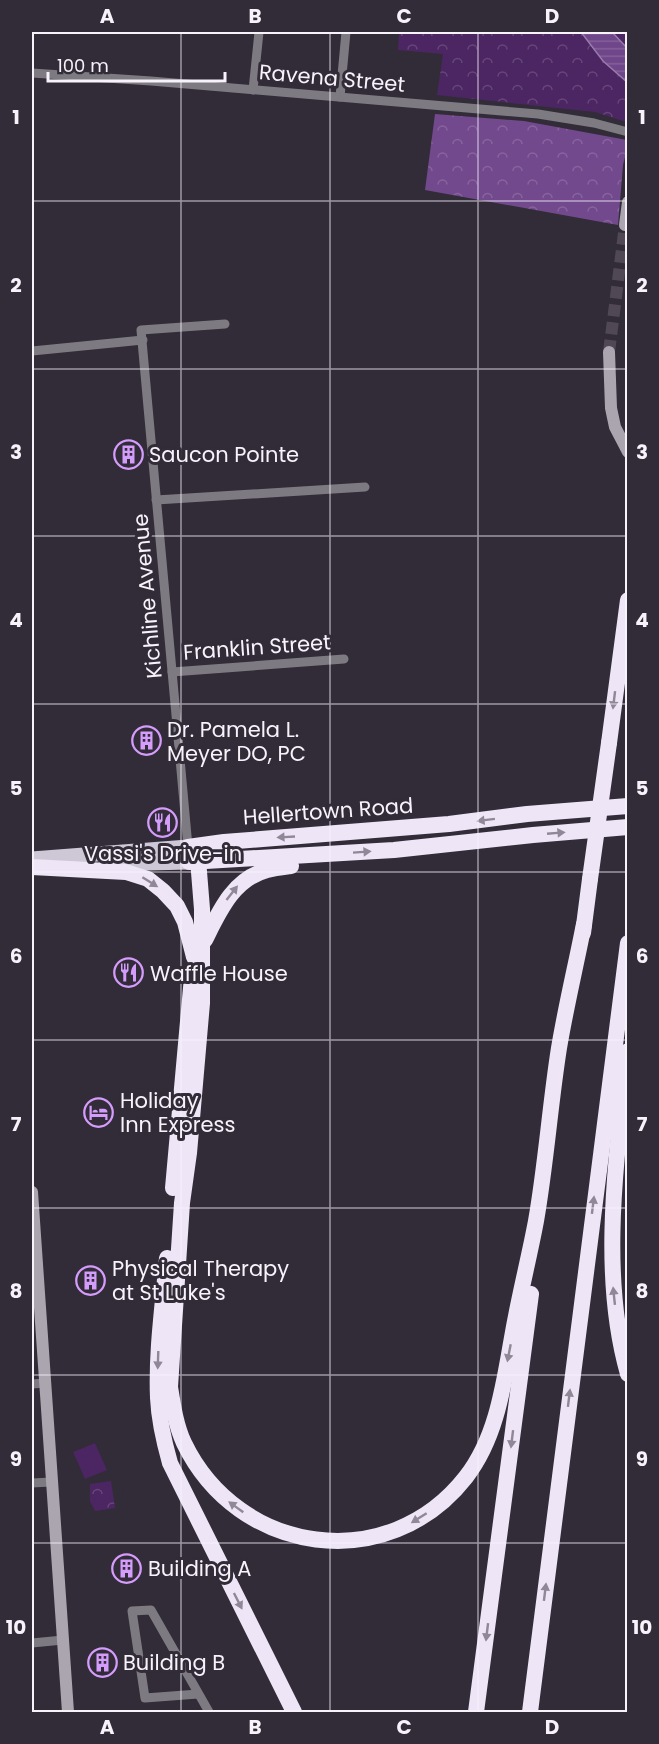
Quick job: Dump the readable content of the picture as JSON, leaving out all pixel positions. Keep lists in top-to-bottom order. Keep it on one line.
{"streets":{"highway":["Hellertown Road"],"street":["Ravena Street","Kichline Avenue","Franklin Street"]},"crossings":[["Kichline Avenue","Franklin Street"],["Kichline Avenue","Hellertown Road"]],"places":{"building":["Saucon Pointe","Dr. Pamela L. Meyer DO, PC","Physical Therapy at St Luke's","Building A","Building B"],"restaurant":["Vassi's Drive-in","Waffle House"],"hotel":["Holiday Inn Express"]},"scale_bar":"100 m","grid":{"columns":["A","B","C","D"],"rows":["1","2","3","4","5","6","7","8","9","10"]}}
